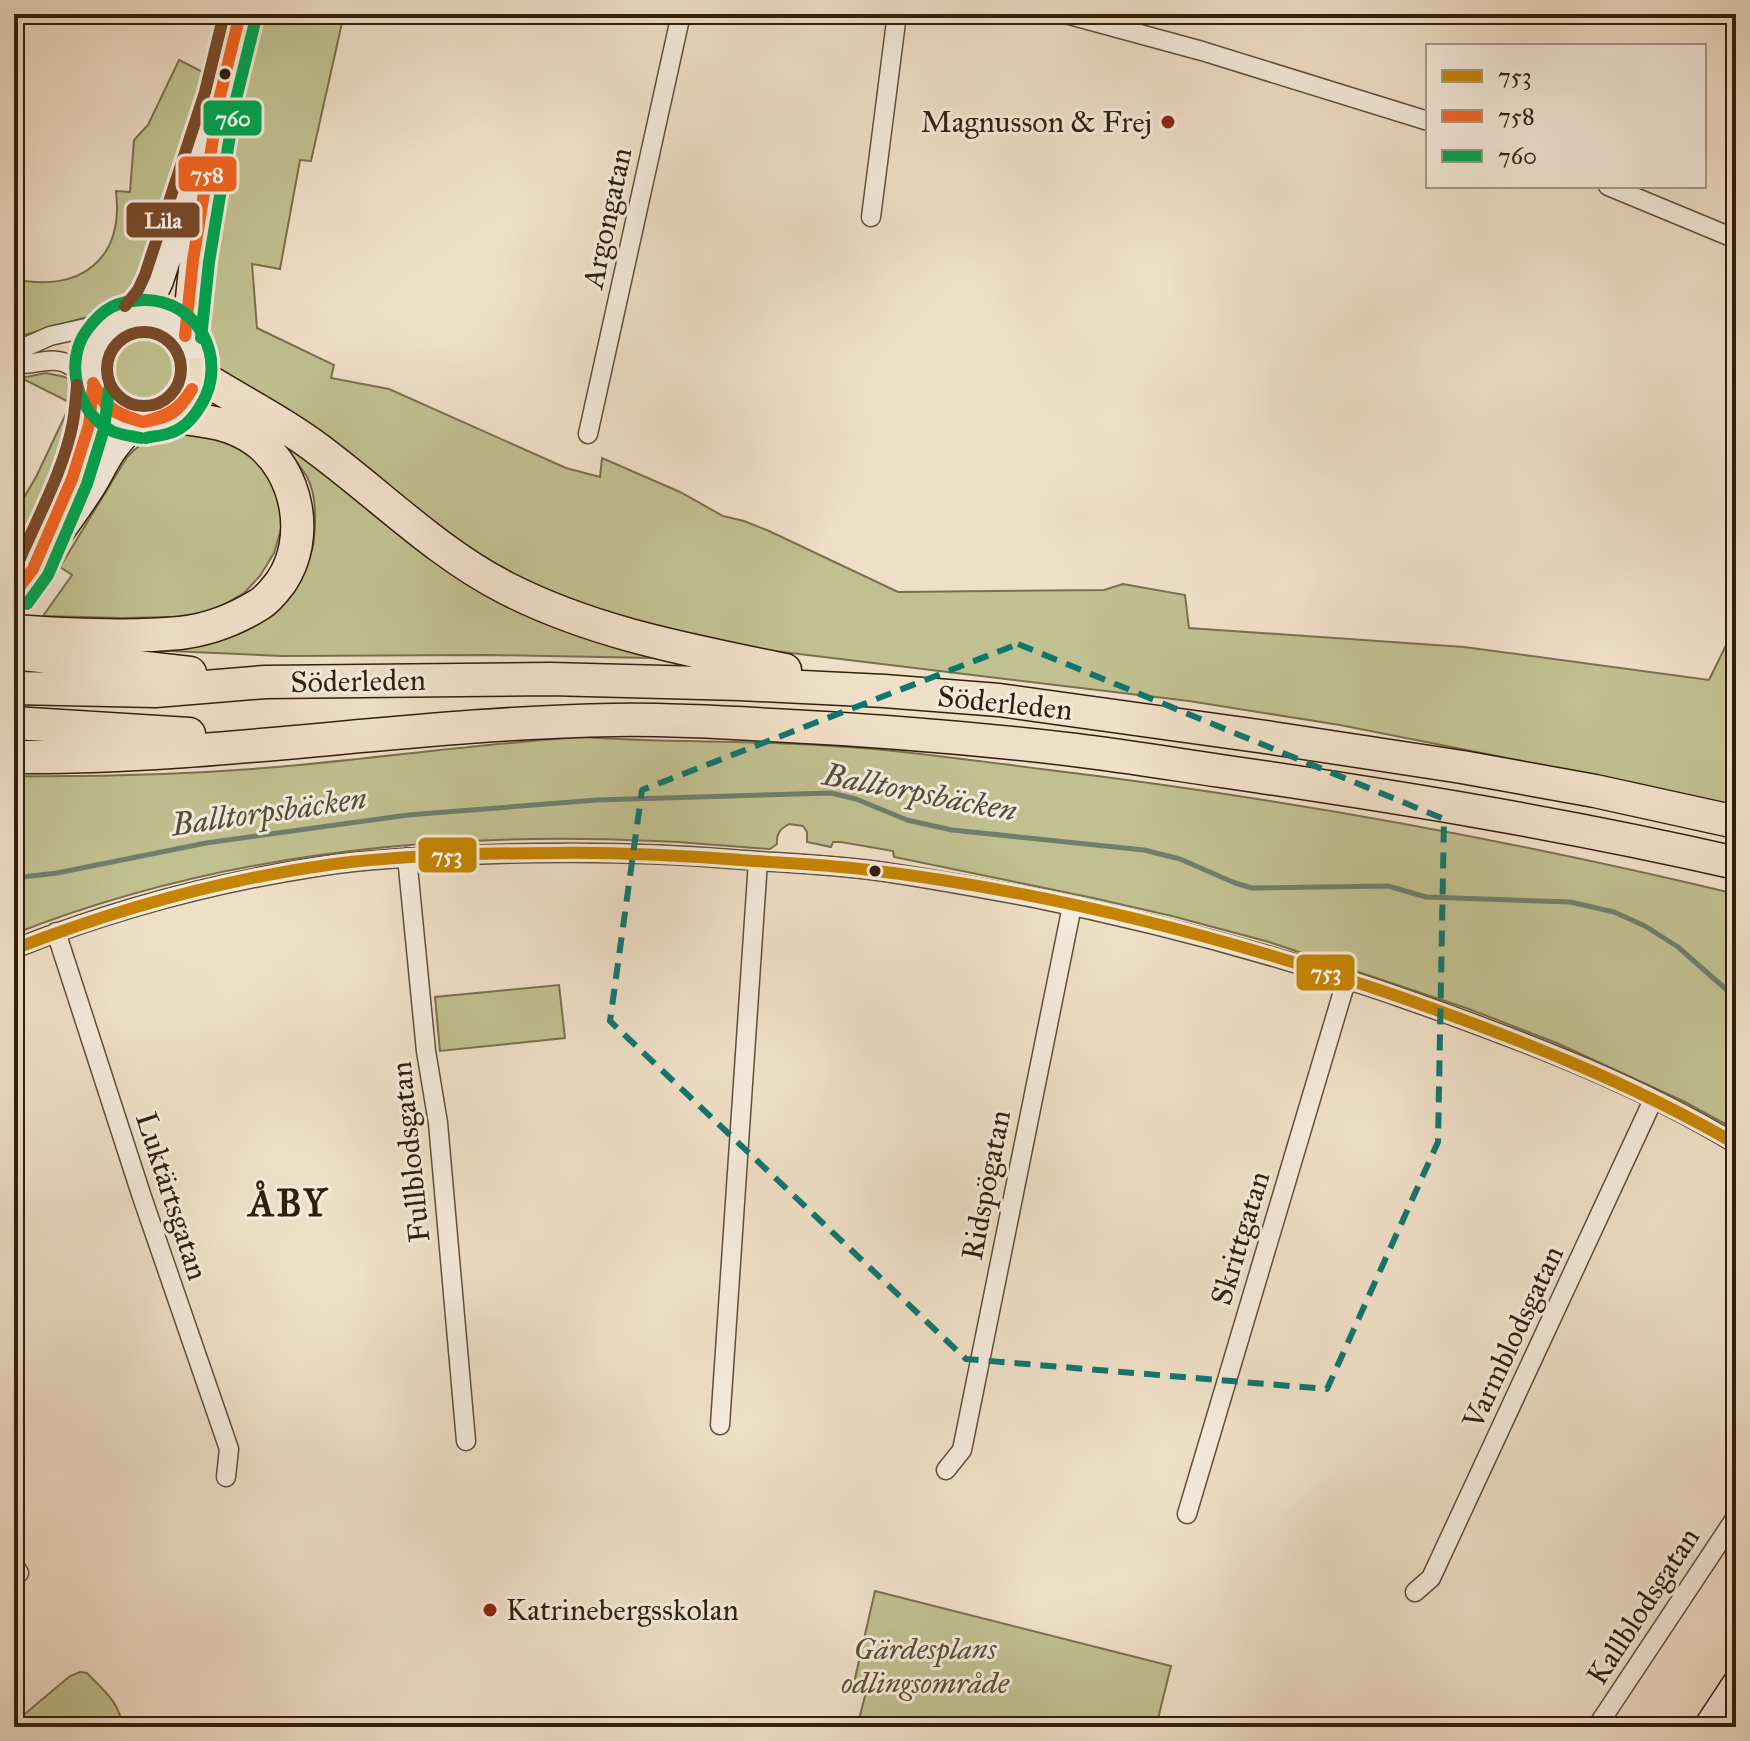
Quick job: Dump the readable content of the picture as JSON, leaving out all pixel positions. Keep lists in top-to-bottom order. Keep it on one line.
{"streets":{"highway":["Söderleden"],"street":["Argongatan","Fullblodsgatan","Ridspögatan","Luktärtsgatan","Skrittgatan","Varmblodsgatan","Kallblodsgatan"]},"districts":["ÅBY"],"water":["Balltorpsbäcken"],"parks":["Gärdesplans odlingsområde"],"places":["Magnusson & Frej","Katrinebergsskolan"],"lines":["transit line 758","transit line Lila","transit line 760","transit line 753"],"legend":["753","758","760"]}
